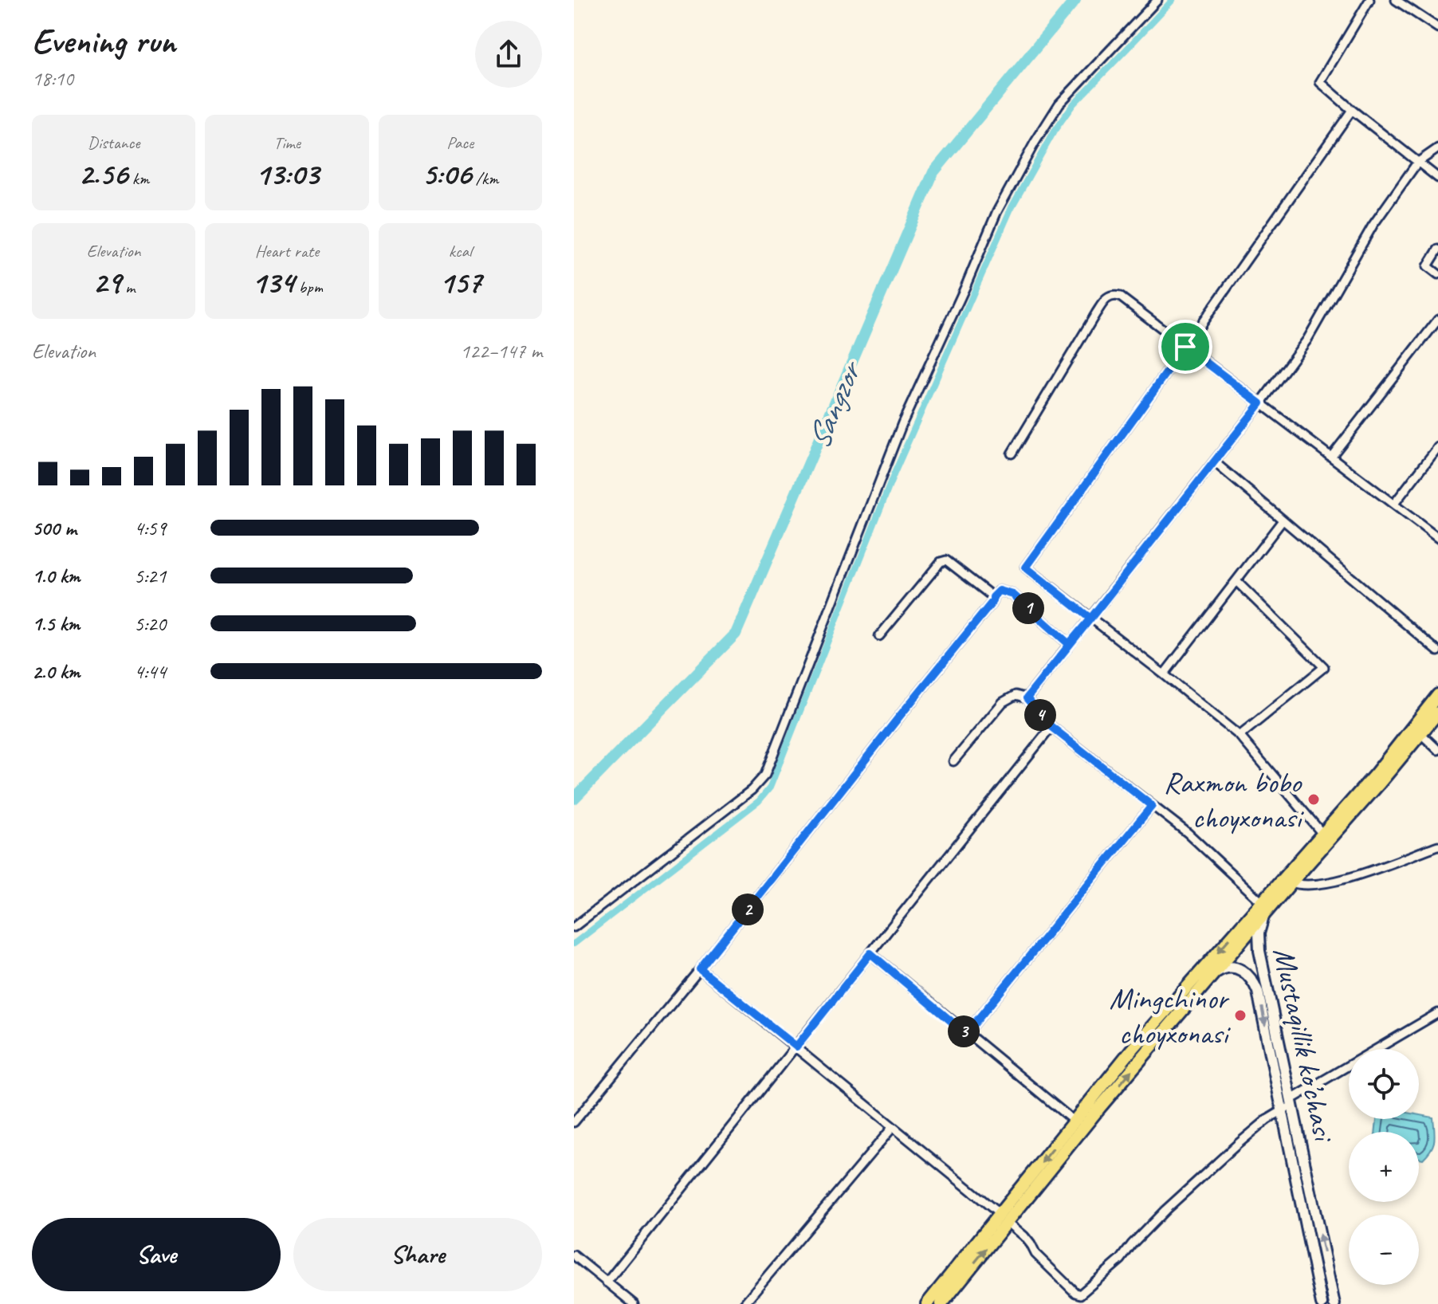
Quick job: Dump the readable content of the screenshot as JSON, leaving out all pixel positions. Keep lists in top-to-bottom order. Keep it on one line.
{"streets":{"main road":["Mustaqillik ko’chasi"]},"water":["Sangzor"],"places":["Raxmon bobo choyxonasi","Mingchinor choyxonasi"],"page":{"heading":["Evening run","18:10"],"stats":[["Distance","2.56 km"],["Time","13:03"],["Pace","5:06 /km"],["Elevation","29 m"],["Heart rate","134 bpm"],["kcal","157"]],"chart":["Elevation","122–147 m"],"list":[{"name":"500 m","note":"4:59"},{"name":"1.0 km","note":"5:21"},{"name":"1.5 km","note":"5:20"},{"name":"2.0 km","note":"4:44"}],"pins":["1","4","2","3"],"map_buttons":["+","−"],"buttons":["Save","Share"]}}
